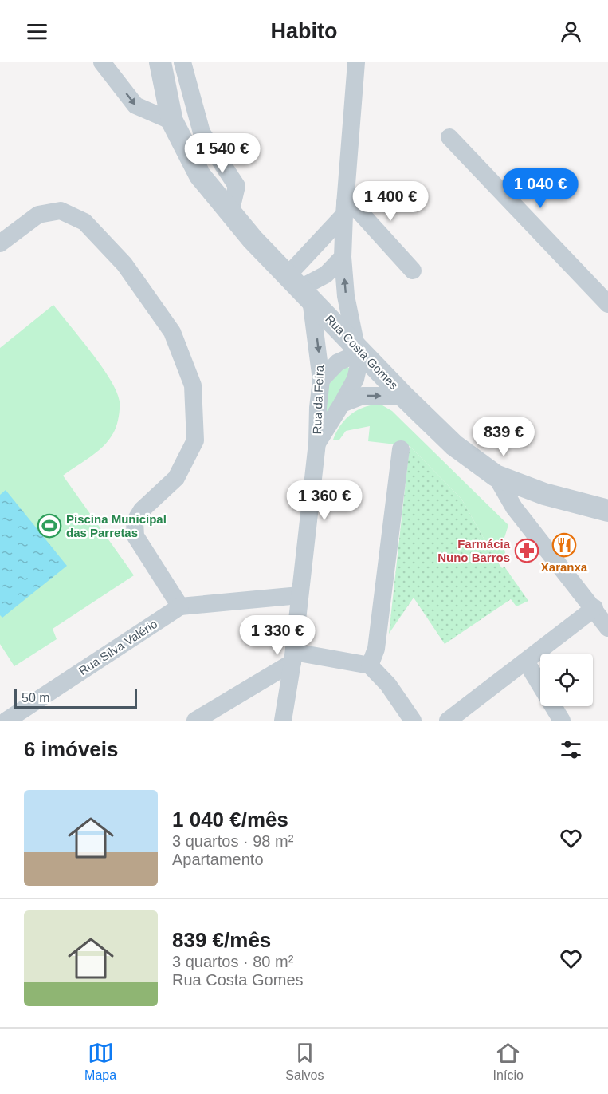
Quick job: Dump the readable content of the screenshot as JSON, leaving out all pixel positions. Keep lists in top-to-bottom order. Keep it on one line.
{"streets":{"street":["Rua Costa Gomes","Rua da Feira","Rua Silva Valério"]},"crossings":[["Rua Costa Gomes","Rua da Feira"]],"places":{"sports":["Piscina Municipal das Parretas"],"restaurant":["Xaranxa"],"pharmacy":["Farmácia Nuno Barros"]},"scale_bar":"50 m","page":{"header":"Habito","price":["1 540 €","1 040 €","1 400 €","839 €","1 360 €","1 330 €"],"scale":"50 m","heading":"6 imóveis","list":[{"name":"1 040 €/mês","note":"3 quartos · 98 m² · Apartamento"},{"name":"839 €/mês","note":"3 quartos · 80 m² · Rua Costa Gomes"}],"tabs":["Mapa","Salvos","Início"]}}
